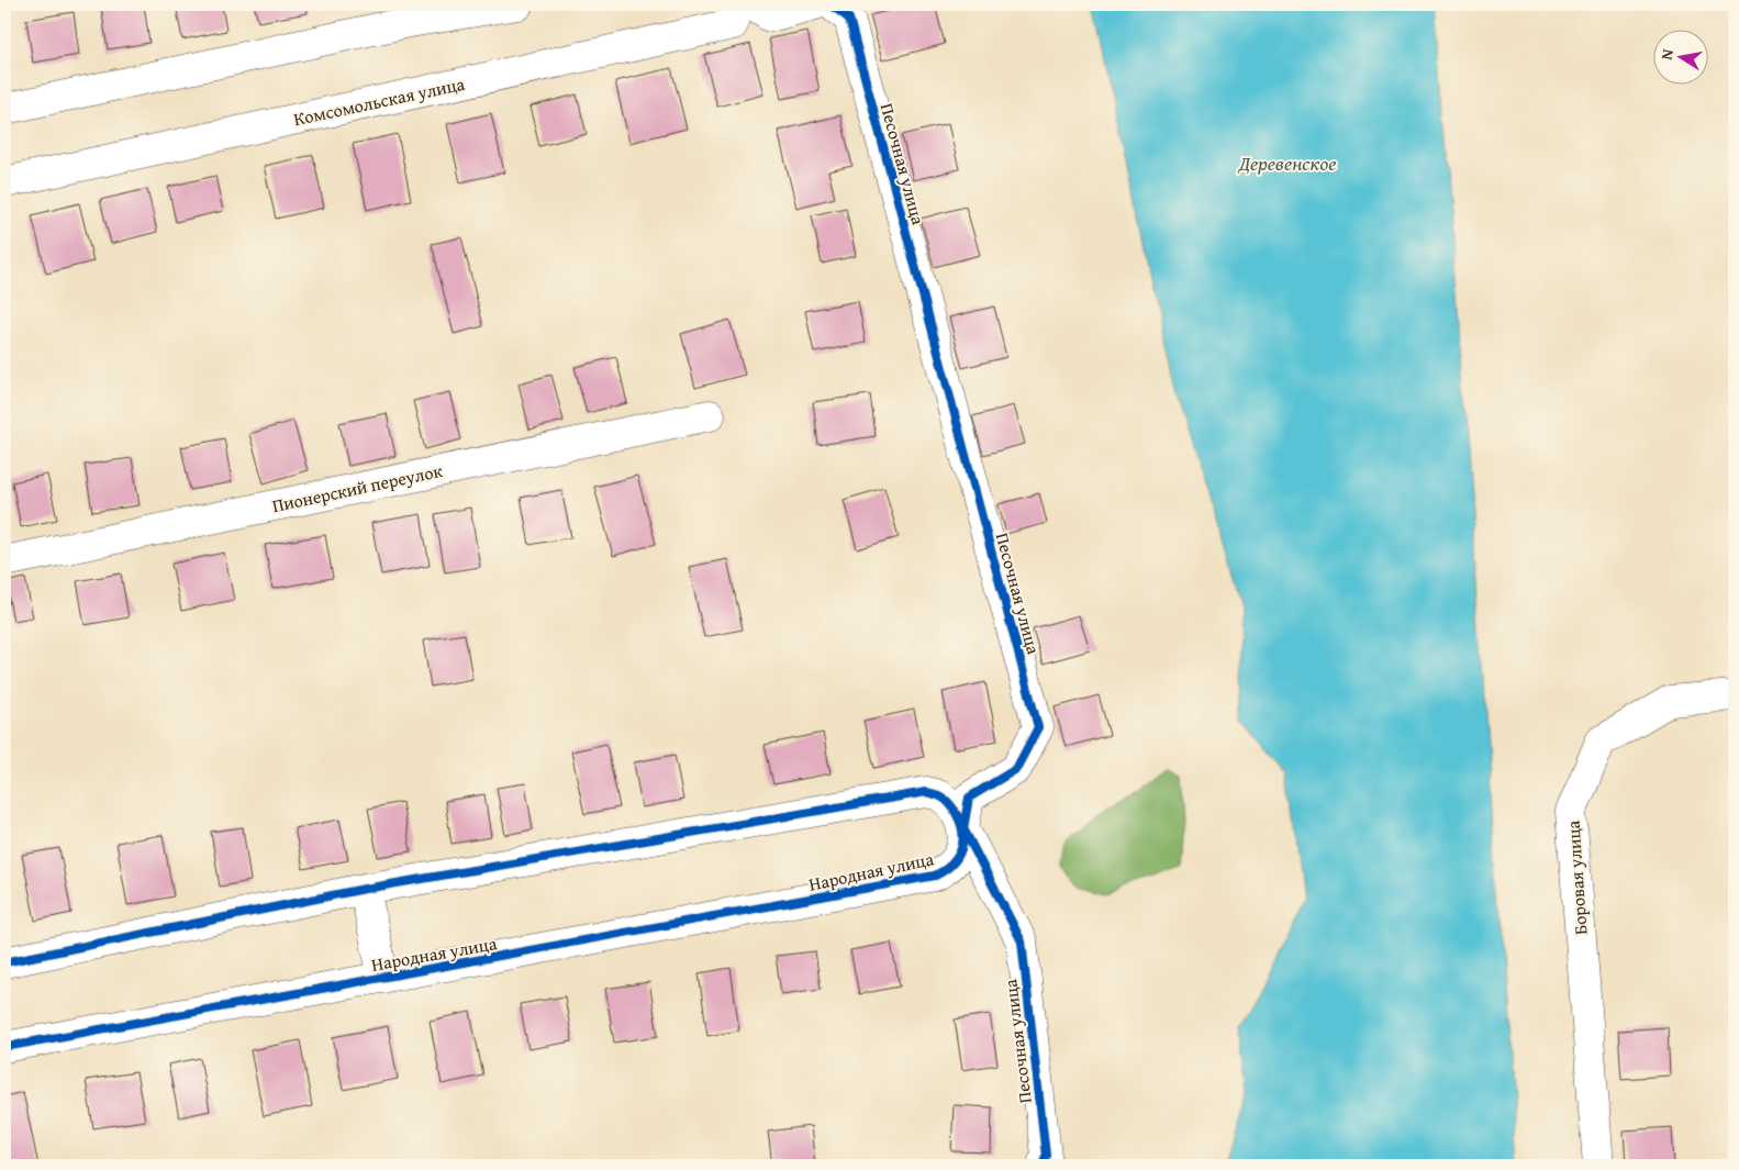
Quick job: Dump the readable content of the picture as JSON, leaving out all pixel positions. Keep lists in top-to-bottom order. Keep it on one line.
{"streets":{"street":["Комсомольская улица","Песочная улица","Пионерский переулок","Народная улица","Боровая улица"]},"crossings":[["Песочная улица","Народная улица"]],"water":["Деревенское"],"north":"left"}
